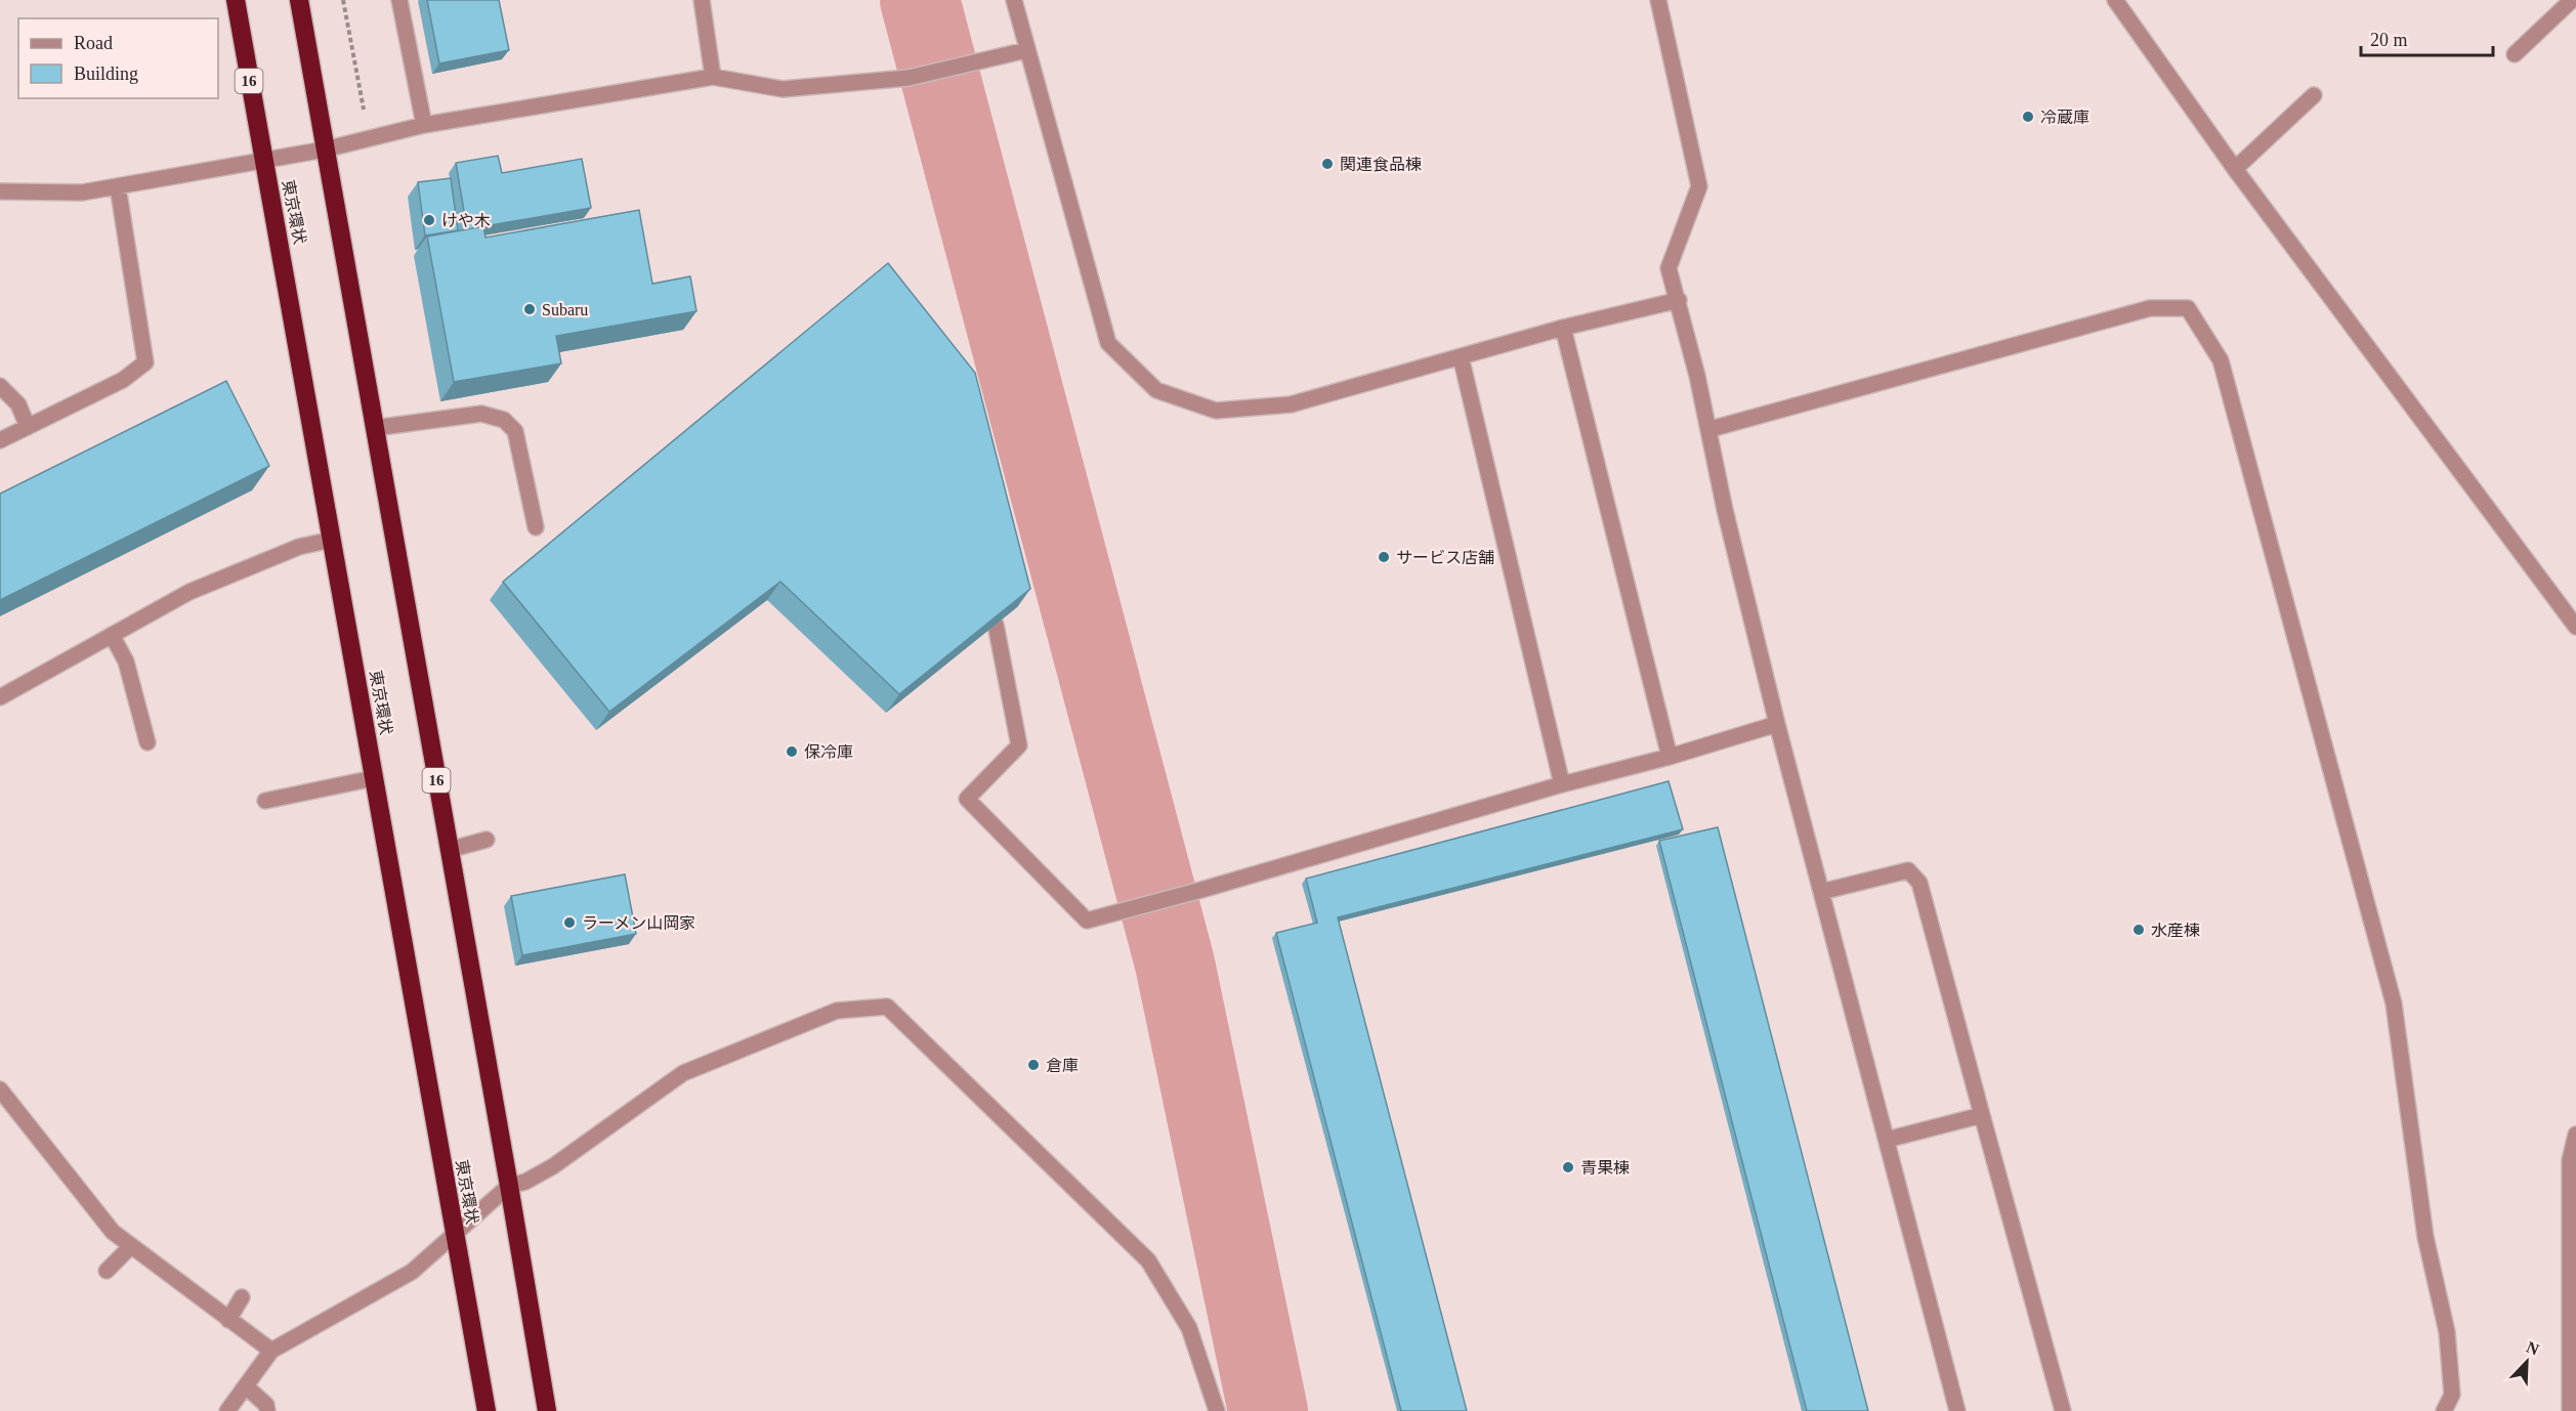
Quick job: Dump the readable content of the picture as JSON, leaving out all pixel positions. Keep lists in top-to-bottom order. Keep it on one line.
{"streets":{"highway":["16","東京環状"]},"places":["冷蔵庫","関連食品棟","けや木","Subaru","サービス店舗","保冷庫","ラーメン山岡家","水産棟","倉庫","青果棟"],"legend":["Road","Building"],"scale_bar":"20 m","north":"top right"}
